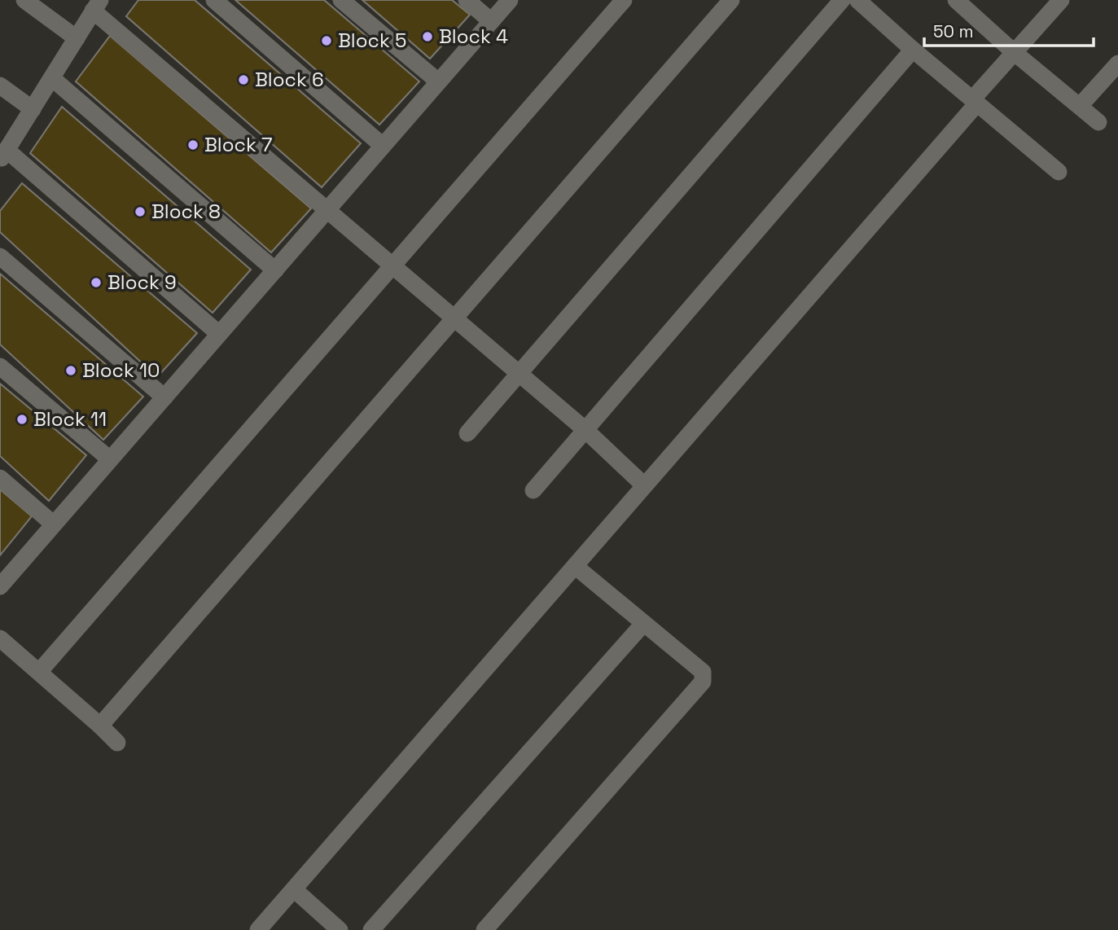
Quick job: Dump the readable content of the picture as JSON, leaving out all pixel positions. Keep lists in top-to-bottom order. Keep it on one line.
{"places":["Block 4","Block 5","Block 6","Block 7","Block 8","Block 9","Block 10","Block 11"],"scale_bar":"50 m"}
